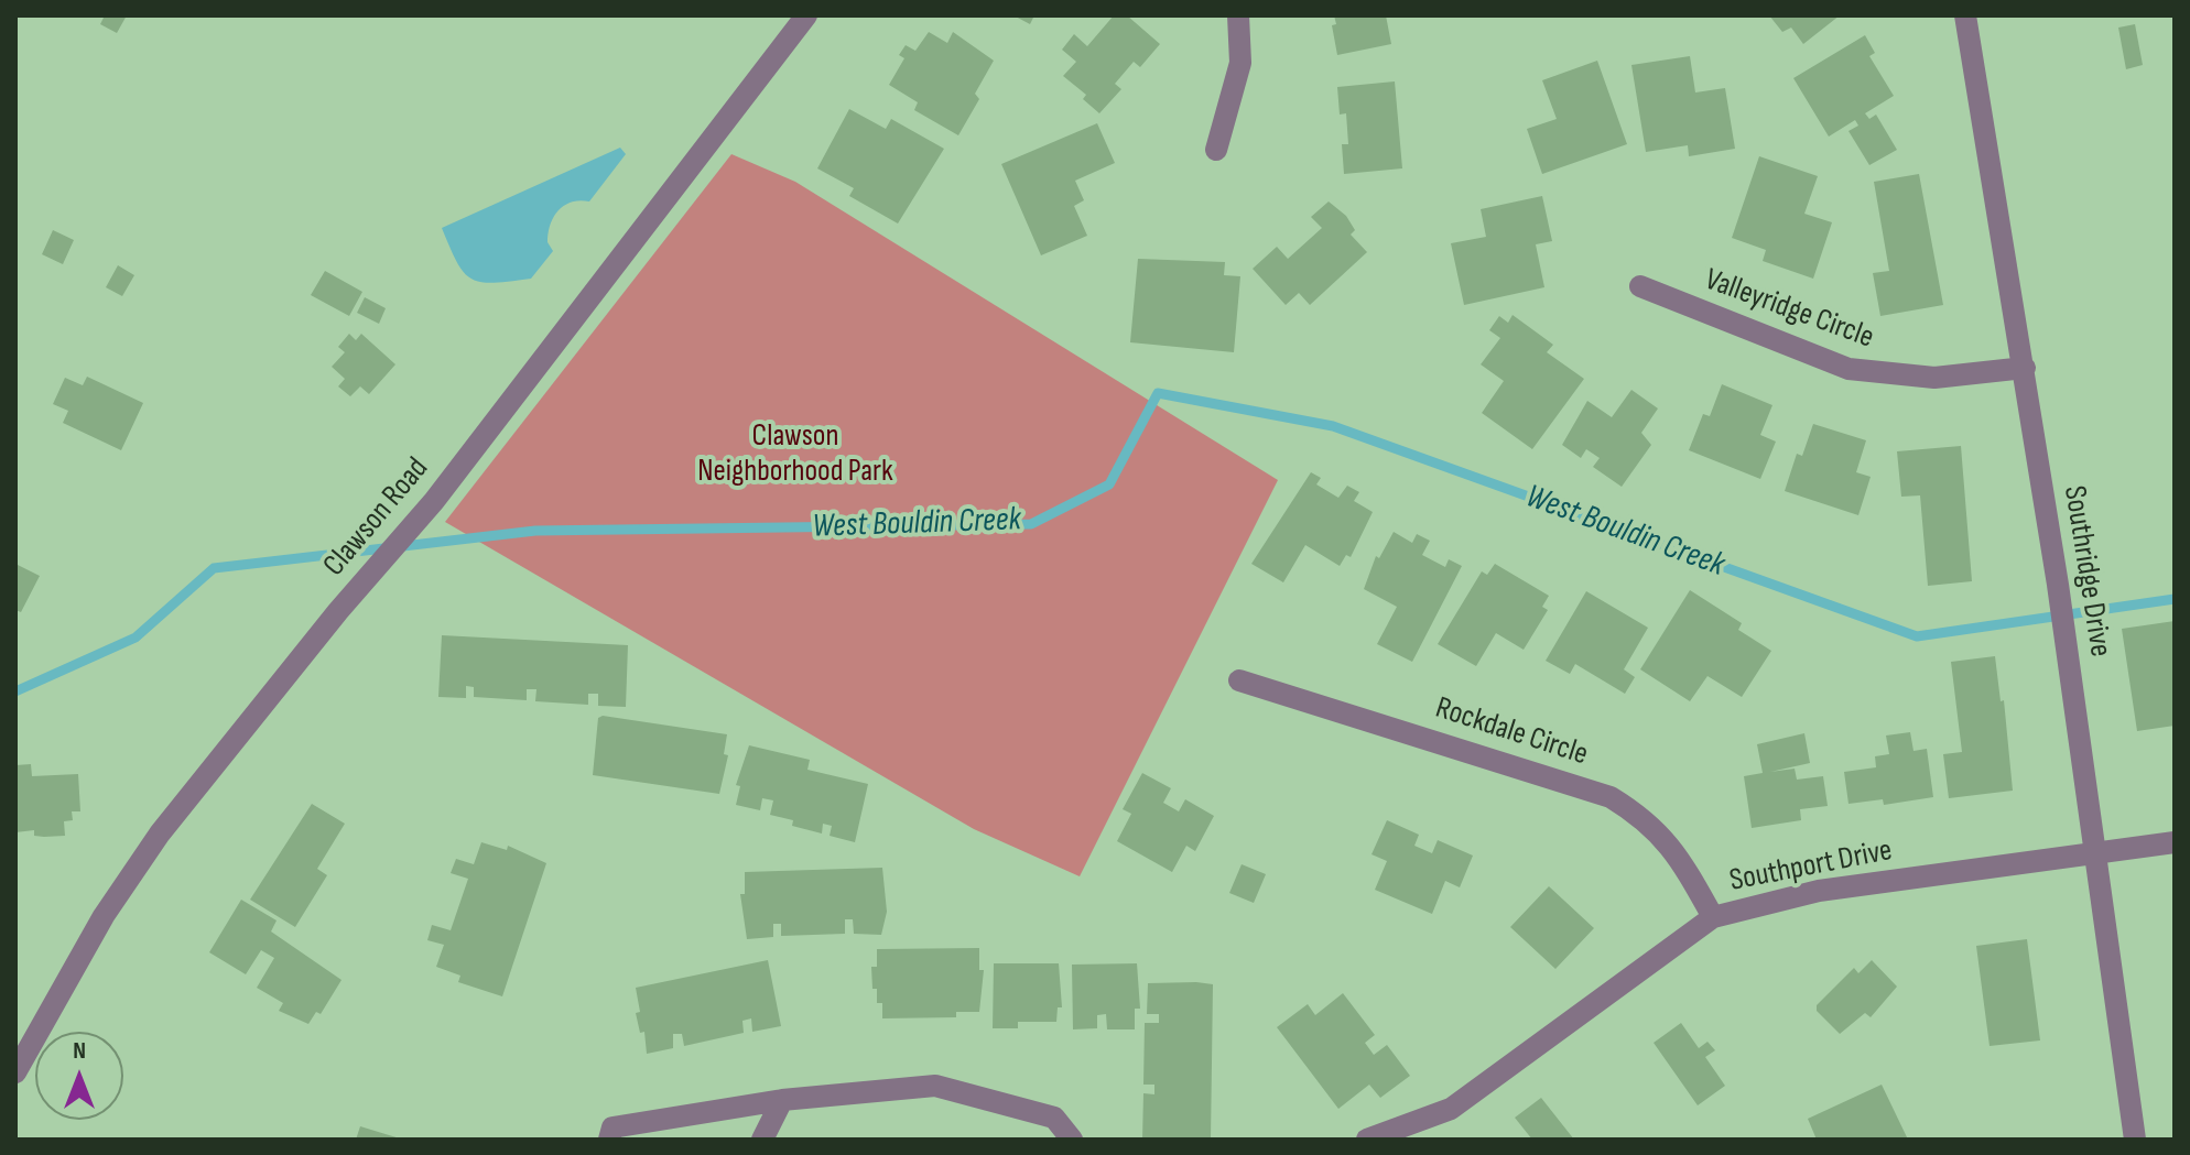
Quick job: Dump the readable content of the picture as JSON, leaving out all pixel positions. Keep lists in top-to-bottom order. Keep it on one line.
{"streets":{"street":["Valleyridge Circle","Clawson Road","Southridge Drive","Rockdale Circle","Southport Drive"]},"crossings":[["Valleyridge Circle","Southridge Drive"],["Southridge Drive","Southport Drive"],["Rockdale Circle","Southport Drive"]],"water":["West Bouldin Creek"],"parks":["Clawson Neighborhood Park"],"north":"top"}
